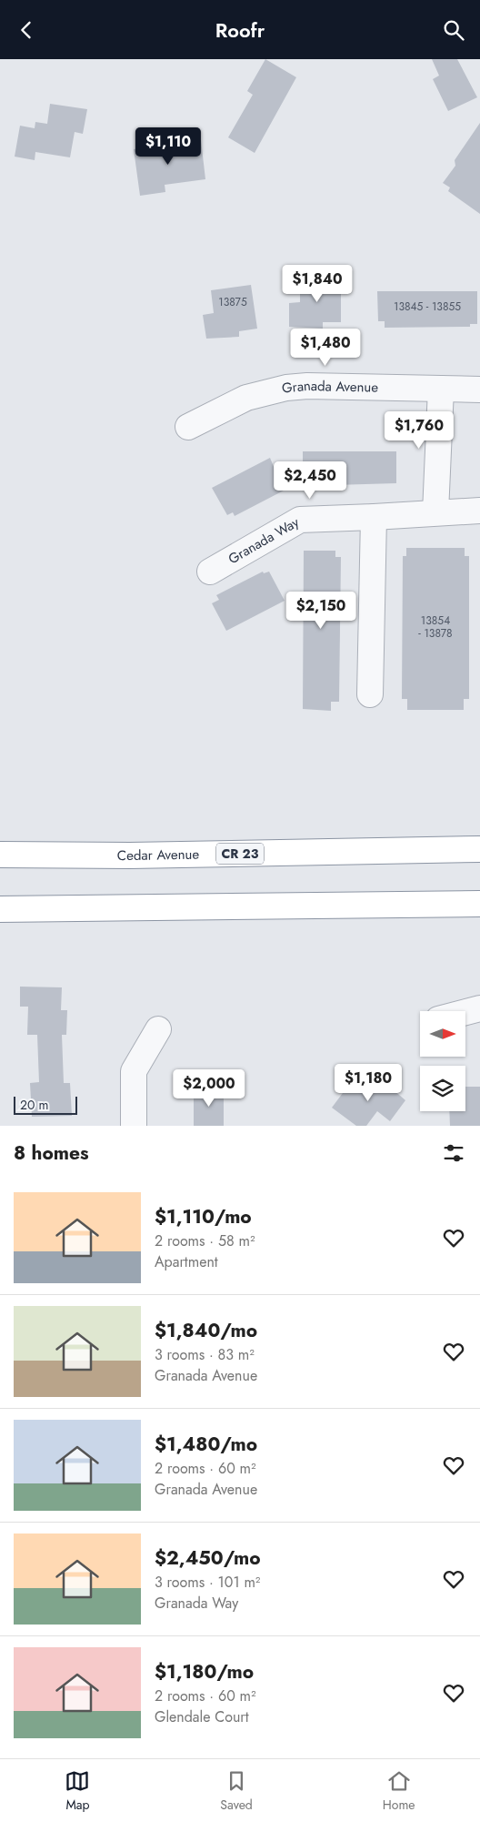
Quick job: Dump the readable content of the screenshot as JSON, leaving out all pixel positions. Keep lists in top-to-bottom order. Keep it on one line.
{"streets":{"highway":["CR 23","Cedar Avenue"],"street":["Granada Avenue","Granada Way"]},"house_numbers":["13875","13845 - 13855","13854 - 13878"],"scale_bar":"20 m","north":"right","page":{"header":"Roofr","price":["$1,110","$1,840","$1,480","$1,760","$2,450","$2,150","$1,180","$2,000"],"scale":"20 m","heading":"8 homes","list":[{"name":"$1,110/mo","note":"2 rooms · 58 m² · Apartment"},{"name":"$1,840/mo","note":"3 rooms · 83 m² · Granada Avenue"},{"name":"$1,480/mo","note":"2 rooms · 60 m² · Granada Avenue"},{"name":"$2,450/mo","note":"3 rooms · 101 m² · Granada Way"},{"name":"$1,180/mo","note":"2 rooms · 60 m² · Glendale Court"}],"tabs":["Map","Saved","Home"]}}
